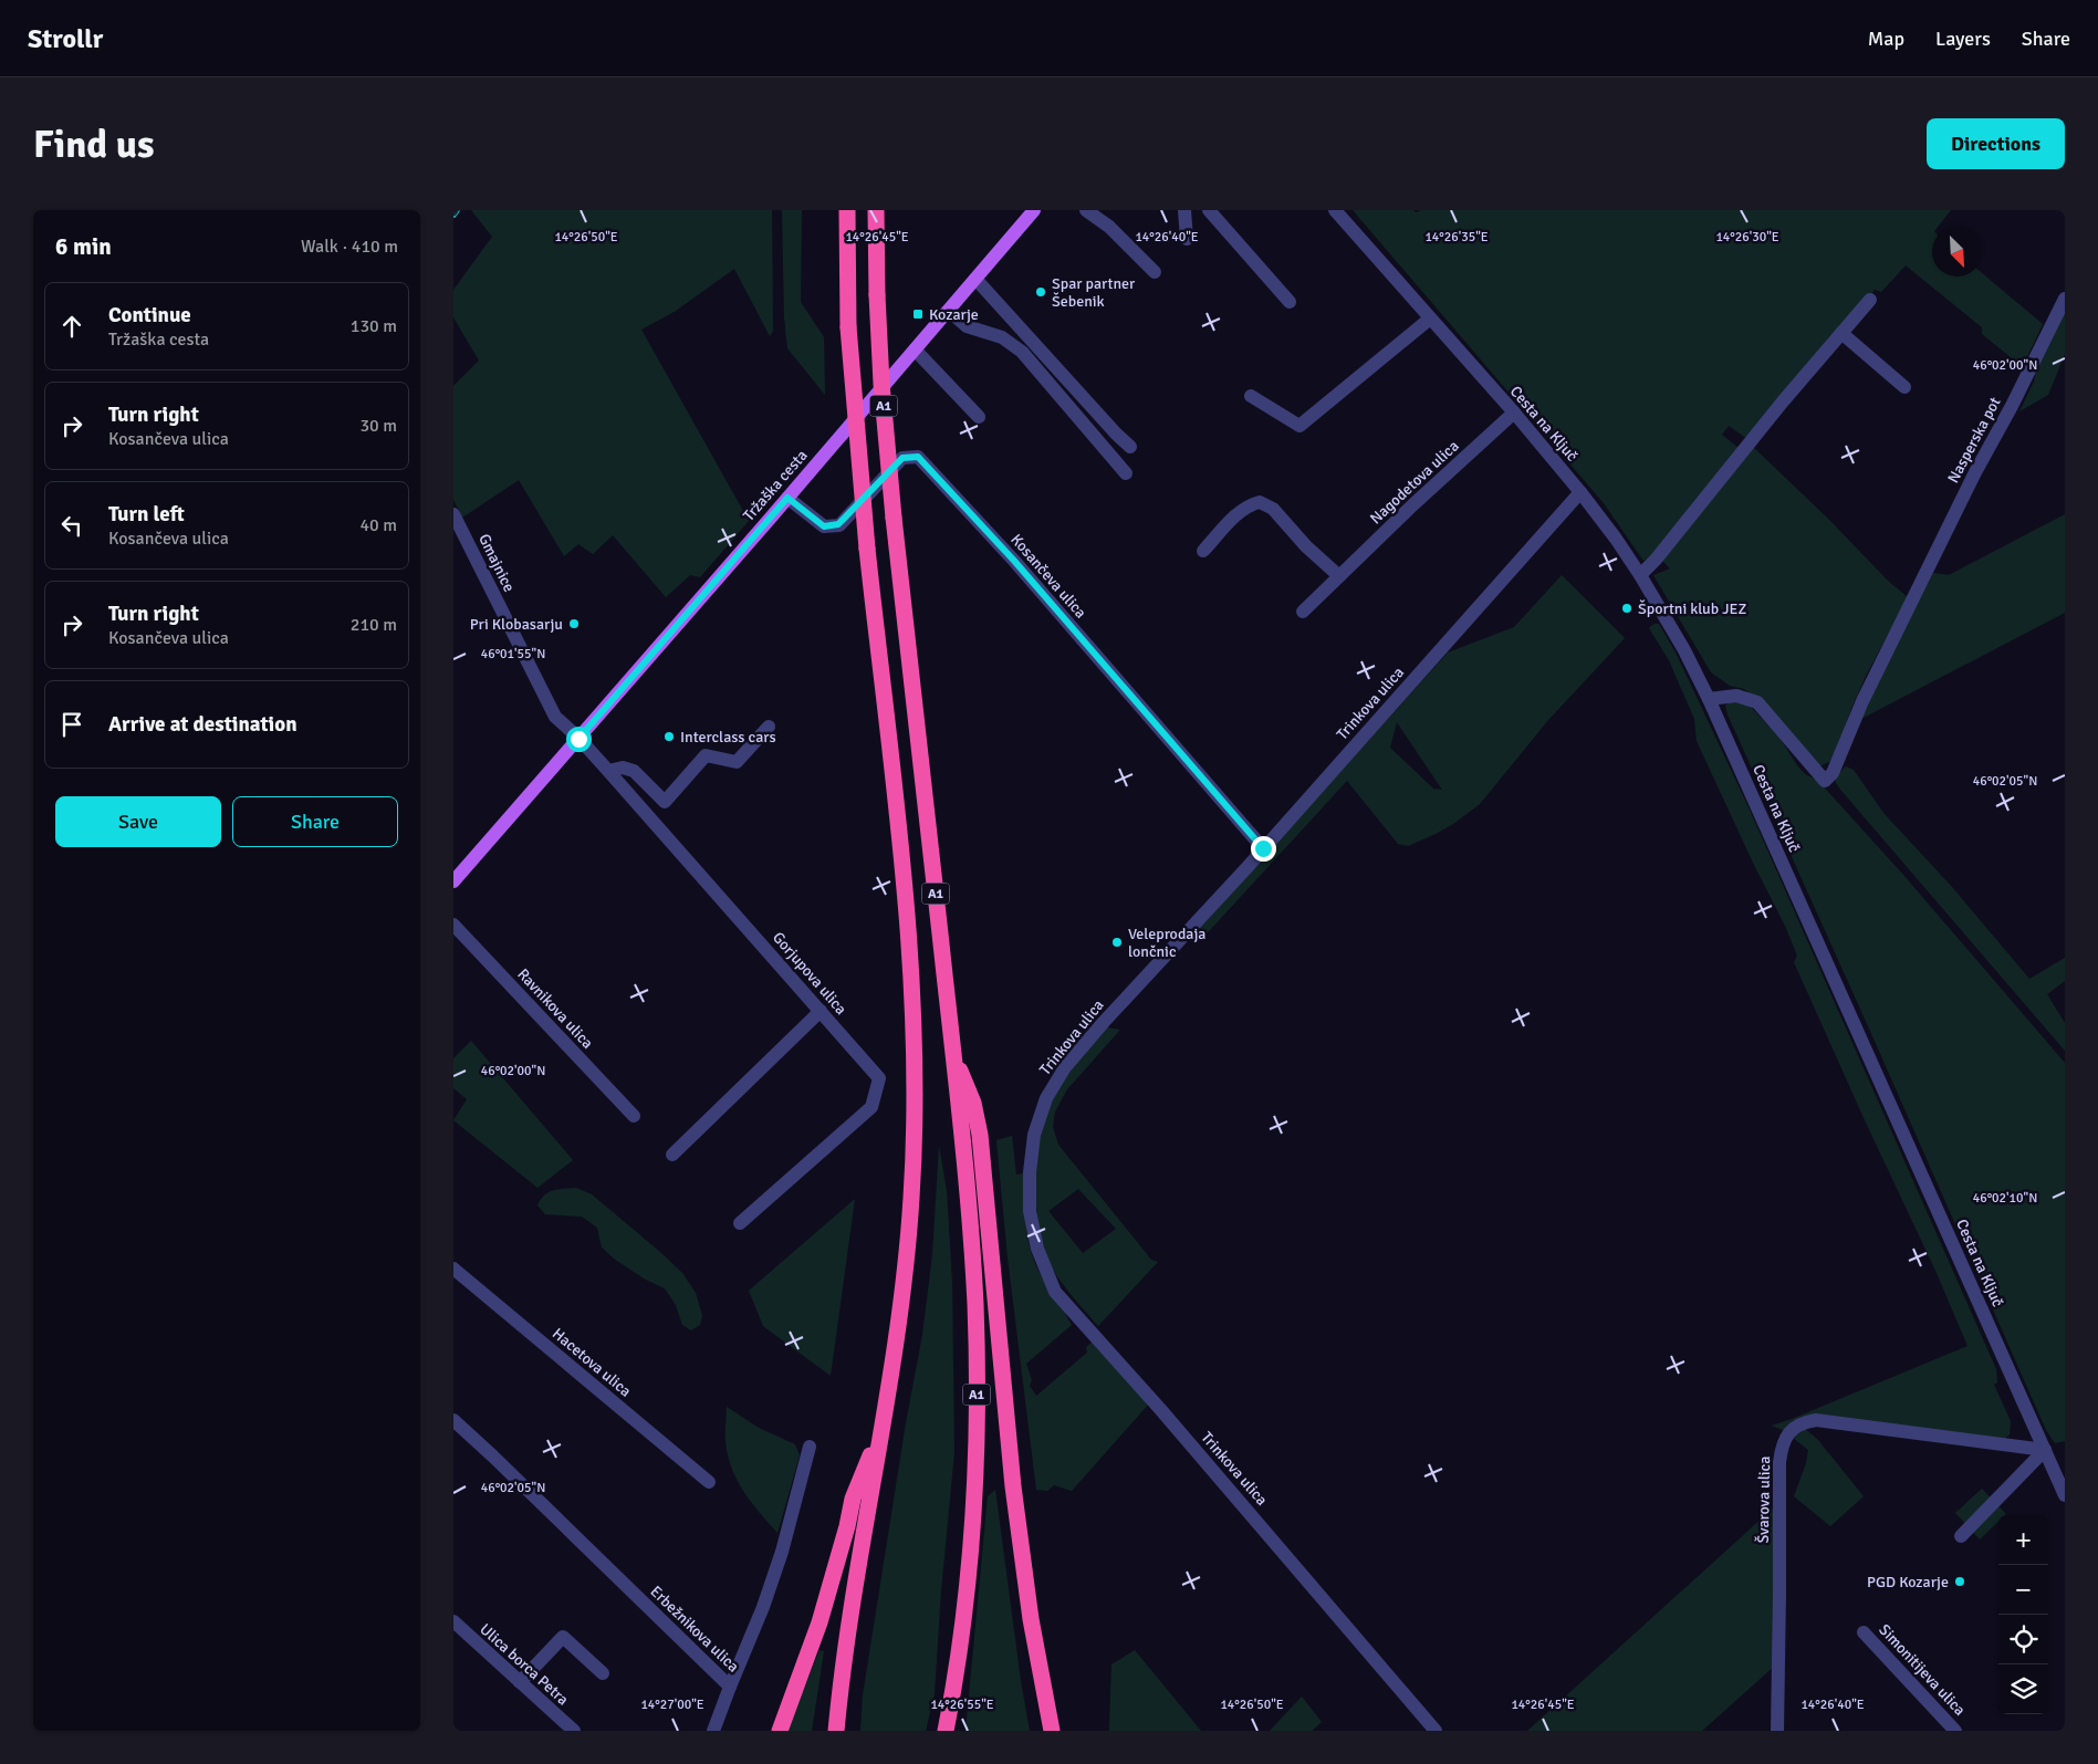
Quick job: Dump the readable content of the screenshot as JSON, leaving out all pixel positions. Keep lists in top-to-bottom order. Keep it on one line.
{"streets":{"highway":["A1"],"main road":["Tržaška cesta"],"street":["Cesta na Ključ","Nasperska pot","Nagodetova ulica","Gmajnice","Kosančeva ulica","Trinkova ulica","Gorjupova ulica","Ravnikova ulica","Hacetova ulica","Švarova ulica","Erbežnikova ulica","Ulica borca Petra","Simonitijeva ulica"]},"crossings":[["Cesta na Ključ","Nasperska pot"],["Cesta na Ključ","Nagodetova ulica"],["Cesta na Ključ","Trinkova ulica"],["Cesta na Ključ","Švarova ulica"],["Tržaška cesta","Gmajnice"],["Tržaška cesta","Kosančeva ulica"],["Tržaška cesta","Gorjupova ulica"],["Gmajnice","Gorjupova ulica"],["Kosančeva ulica","Trinkova ulica"]],"places":{"other":["Spar partner Šebenik","Športni klub JEZ","Pri Klobasarju","Interclass cars","Veleprodaja lončnic","PGD Kozarje"],"transit":["Kozarje"]},"north":"bottom right","page":{"header":"Strollr","nav":["Map","Layers","Share"],"buttons":["Directions",["Save","Share"]],"title":"Find us","heading":["6 min","Walk · 410 m"],"list":[["Continue","Tržaška cesta","130 m"],["Turn right","Kosančeva ulica","30 m"],["Turn left","Kosančeva ulica","40 m"],["Turn right","Kosančeva ulica","210 m"],"Arrive at destination"],"map_buttons":["+","−"]},"coordinates":["14°26'50\"E","14°26'45\"E","14°26'40\"E","14°26'35\"E","14°26'30\"E","46°02'00\"N","46°01'55\"N","46°02'05\"N","46°02'10\"N","14°27'00\"E","14°26'55\"E"]}
